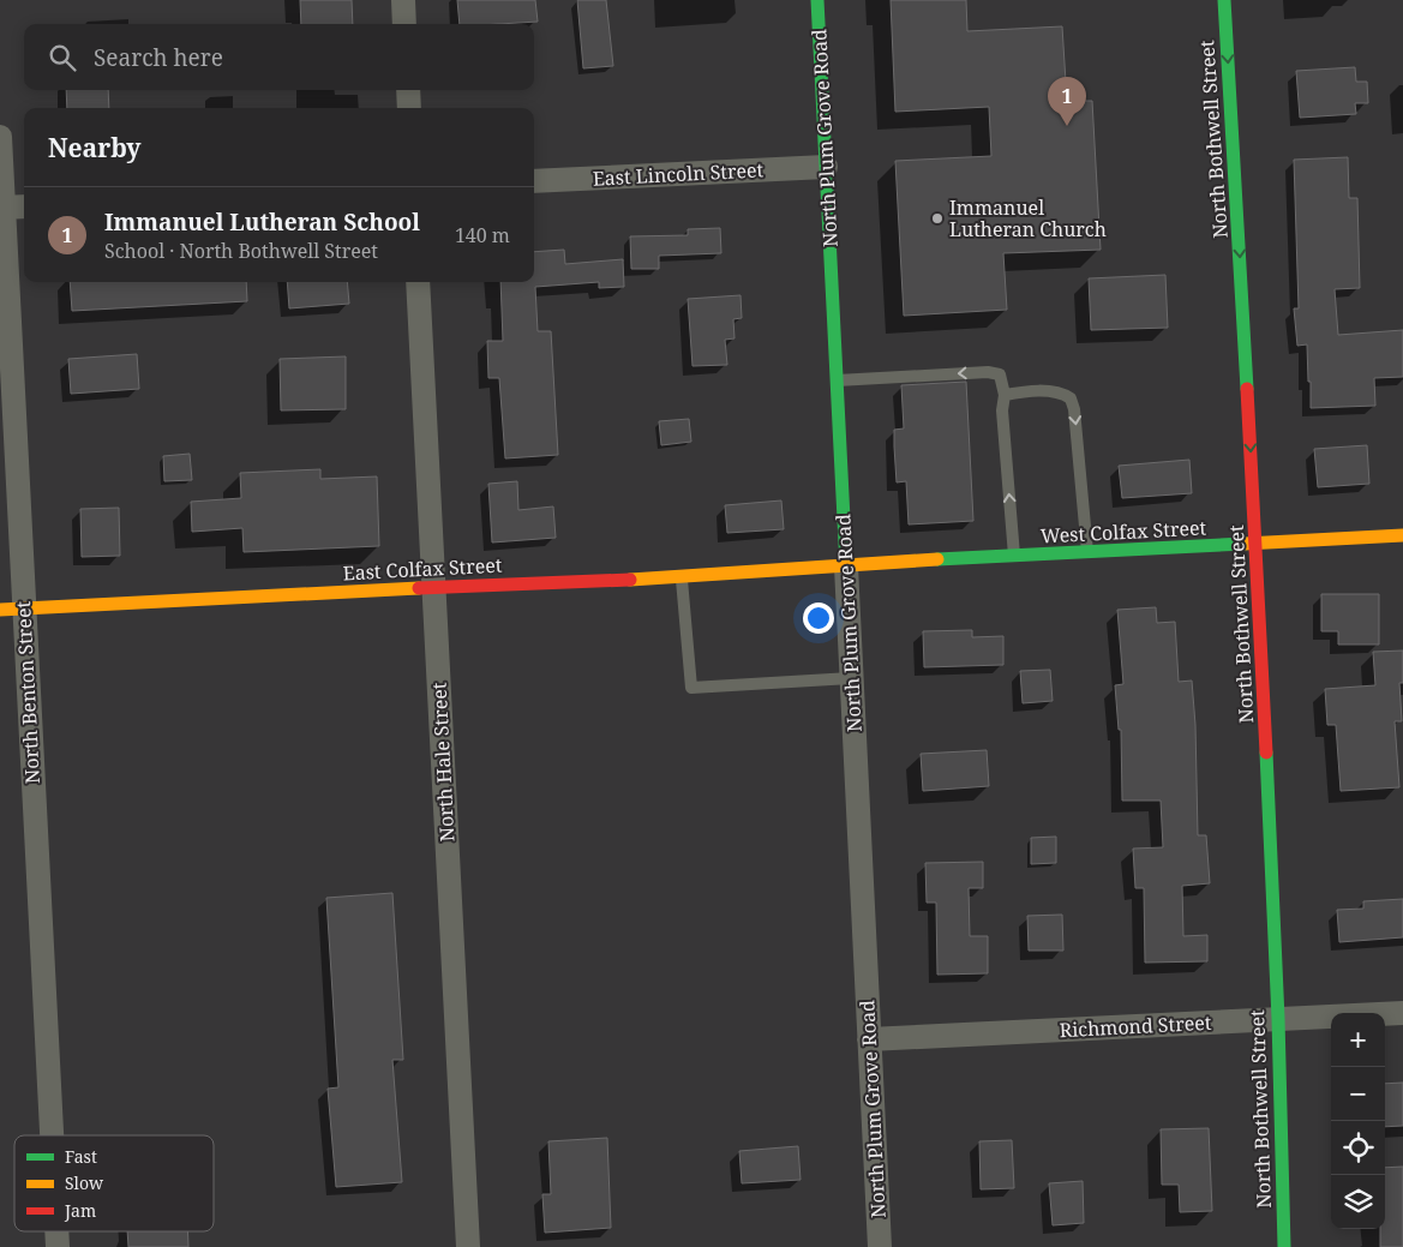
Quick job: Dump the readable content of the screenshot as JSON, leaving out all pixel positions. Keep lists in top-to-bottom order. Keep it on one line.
{"streets":{"street":["North Plum Grove Road","North Bothwell Street","East Lincoln Street","West Colfax Street","East Colfax Street","North Benton Street","North Hale Street","Richmond Street"]},"crossings":[["North Plum Grove Road","East Lincoln Street"],["North Plum Grove Road","West Colfax Street"],["North Plum Grove Road","East Colfax Street"],["North Plum Grove Road","Richmond Street"],["North Bothwell Street","West Colfax Street"],["North Bothwell Street","Richmond Street"],["West Colfax Street","East Colfax Street"],["East Colfax Street","North Benton Street"],["East Colfax Street","North Hale Street"]],"one_way":["North Bothwell Street"],"places":["Immanuel Lutheran Church"],"legend":["Fast","Slow","Jam"],"page":{"search":"Search here","pins":"1","heading":"Nearby","list":[{"mark":"1","name":"Immanuel Lutheran School","note":"School · North Bothwell Street","value":"140 m"}],"map_buttons":["+","−"]}}
